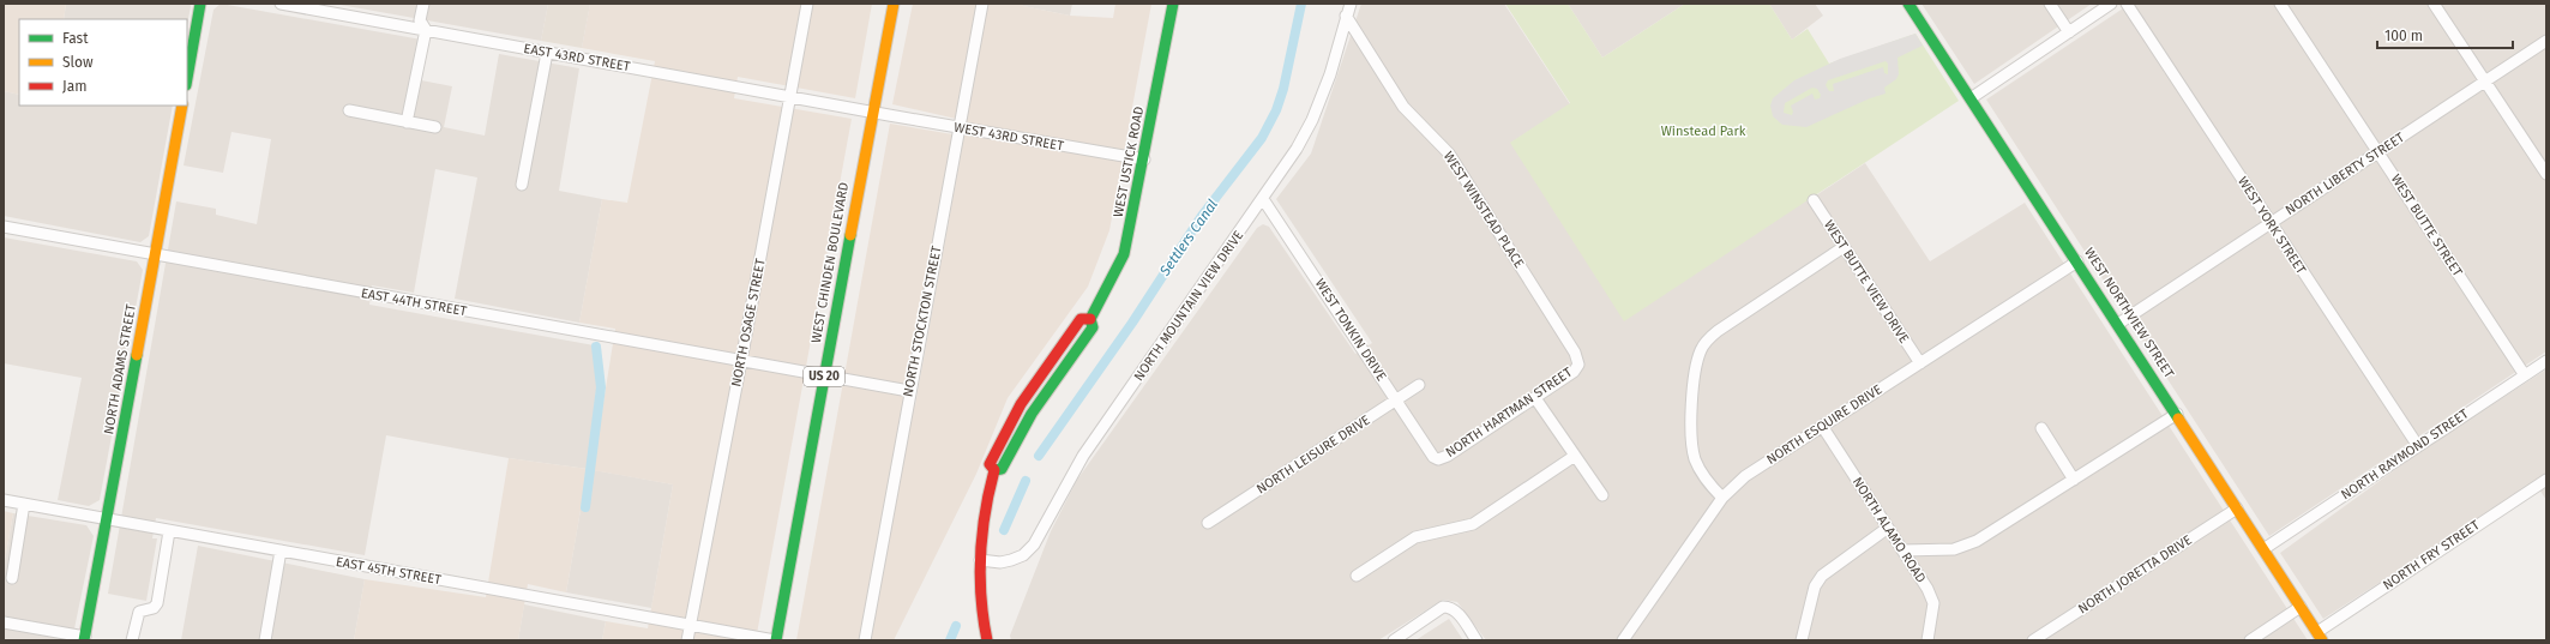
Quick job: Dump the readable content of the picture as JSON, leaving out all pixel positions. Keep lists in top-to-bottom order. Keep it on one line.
{"streets":{"street":["EAST 43RD STREET","WEST 43RD STREET","WEST USTICK ROAD","NORTH LIBERTY STREET","WEST WINSTEAD PLACE","WEST YORK STREET","WEST BUTTE STREET","WEST CHINDEN BOULEVARD","WEST BUTTE VIEW DRIVE","EAST 44TH STREET","NORTH MOUNTAIN VIEW DRIVE","WEST NORTHVIEW STREET","NORTH STOCKTON STREET","NORTH OSAGE STREET","WEST TONKIN DRIVE","NORTH ADAMS STREET","US 20","NORTH HARTMAN STREET","NORTH ESQUIRE DRIVE","NORTH LEISURE DRIVE","NORTH RAYMOND STREET","NORTH ALAMO ROAD","NORTH FRY STREET","EAST 45TH STREET","NORTH JORETTA DRIVE"]},"crossings":[["EAST 43RD STREET","WEST 43RD STREET"],["EAST 43RD STREET","WEST CHINDEN BOULEVARD"],["EAST 43RD STREET","NORTH OSAGE STREET"],["WEST 43RD STREET","WEST USTICK ROAD"],["WEST 43RD STREET","WEST CHINDEN BOULEVARD"],["WEST 43RD STREET","NORTH STOCKTON STREET"],["WEST USTICK ROAD","NORTH MOUNTAIN VIEW DRIVE"],["NORTH LIBERTY STREET","WEST YORK STREET"],["NORTH LIBERTY STREET","WEST BUTTE STREET"],["NORTH LIBERTY STREET","WEST NORTHVIEW STREET"],["WEST WINSTEAD PLACE","NORTH MOUNTAIN VIEW DRIVE"],["WEST WINSTEAD PLACE","NORTH HARTMAN STREET"],["WEST YORK STREET","NORTH RAYMOND STREET"],["WEST BUTTE STREET","NORTH RAYMOND STREET"],["WEST CHINDEN BOULEVARD","EAST 44TH STREET"],["WEST CHINDEN BOULEVARD","EAST 45TH STREET"],["WEST BUTTE VIEW DRIVE","NORTH ESQUIRE DRIVE"],["EAST 44TH STREET","NORTH STOCKTON STREET"],["EAST 44TH STREET","NORTH OSAGE STREET"],["EAST 44TH STREET","NORTH ADAMS STREET"],["NORTH MOUNTAIN VIEW DRIVE","WEST TONKIN DRIVE"],["WEST NORTHVIEW STREET","NORTH ESQUIRE DRIVE"],["WEST NORTHVIEW STREET","NORTH RAYMOND STREET"],["WEST NORTHVIEW STREET","NORTH FRY STREET"],["WEST NORTHVIEW STREET","NORTH JORETTA DRIVE"],["NORTH OSAGE STREET","EAST 45TH STREET"],["WEST TONKIN DRIVE","NORTH HARTMAN STREET"],["WEST TONKIN DRIVE","NORTH LEISURE DRIVE"],["NORTH ADAMS STREET","EAST 45TH STREET"],["NORTH ESQUIRE DRIVE","NORTH ALAMO ROAD"]],"water":["Settlers Canal"],"parks":["Winstead Park"],"legend":["Fast","Slow","Jam"],"scale_bar":"100 m"}
